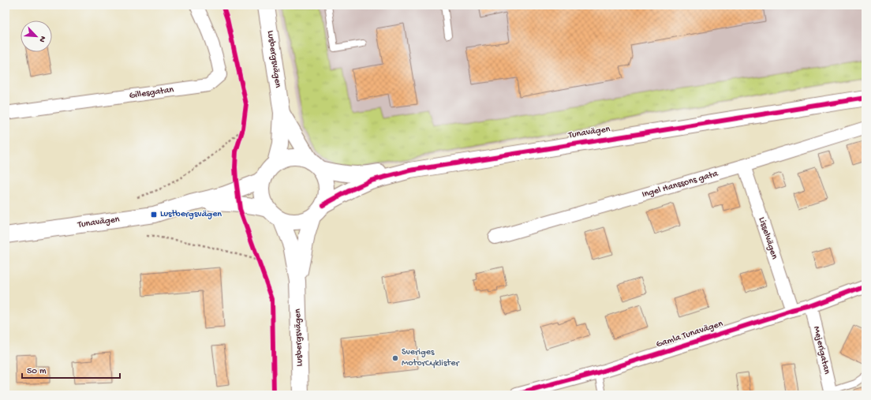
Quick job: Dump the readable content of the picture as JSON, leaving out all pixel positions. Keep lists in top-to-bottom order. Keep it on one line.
{"streets":{"street":["Lusbergsvägen","Gillesgatan","Tunavägen","Ingel Hanssons gata","Lisselvägen","Gamla Tunavägen","Mejerigatan"]},"crossings":[["Lusbergsvägen","Tunavägen"],["Ingel Hanssons gata","Lisselvägen"],["Lisselvägen","Gamla Tunavägen"],["Gamla Tunavägen","Mejerigatan"]],"places":{"transit":["Lustbergsvägen"],"other":["Sveriges MotorCyklister"]},"scale_bar":"50 m","north":"bottom right"}
